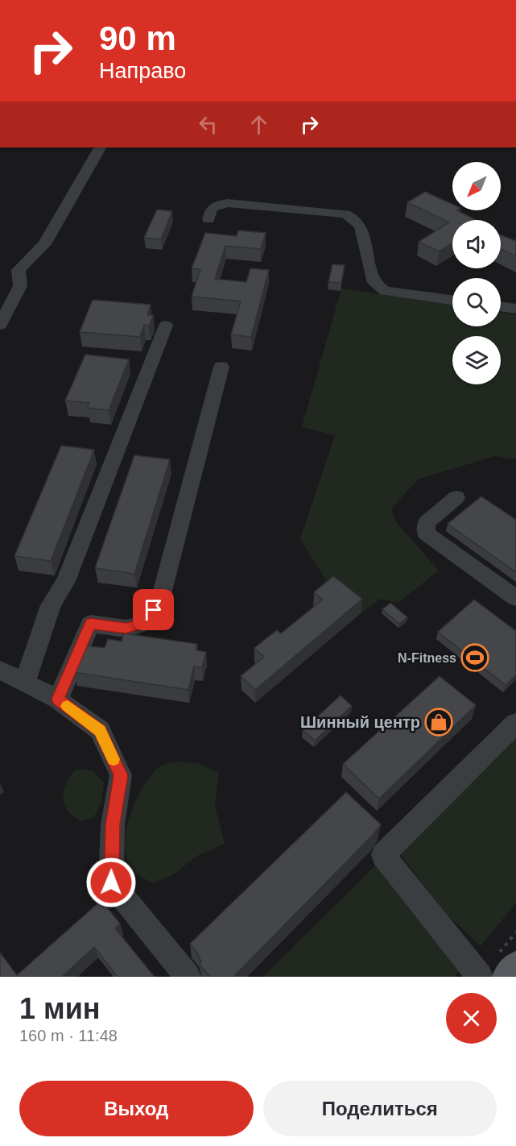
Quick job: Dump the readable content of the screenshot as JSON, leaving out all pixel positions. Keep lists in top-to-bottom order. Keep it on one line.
{"places":{"sports":["N-Fitness"],"shop":["Шинный центр"]},"north":"bottom left","page":{"turn":["90 m","Направо"],"heading":["1 мин","160 m · 11:48"],"buttons":["Выход","Поделиться"]}}
